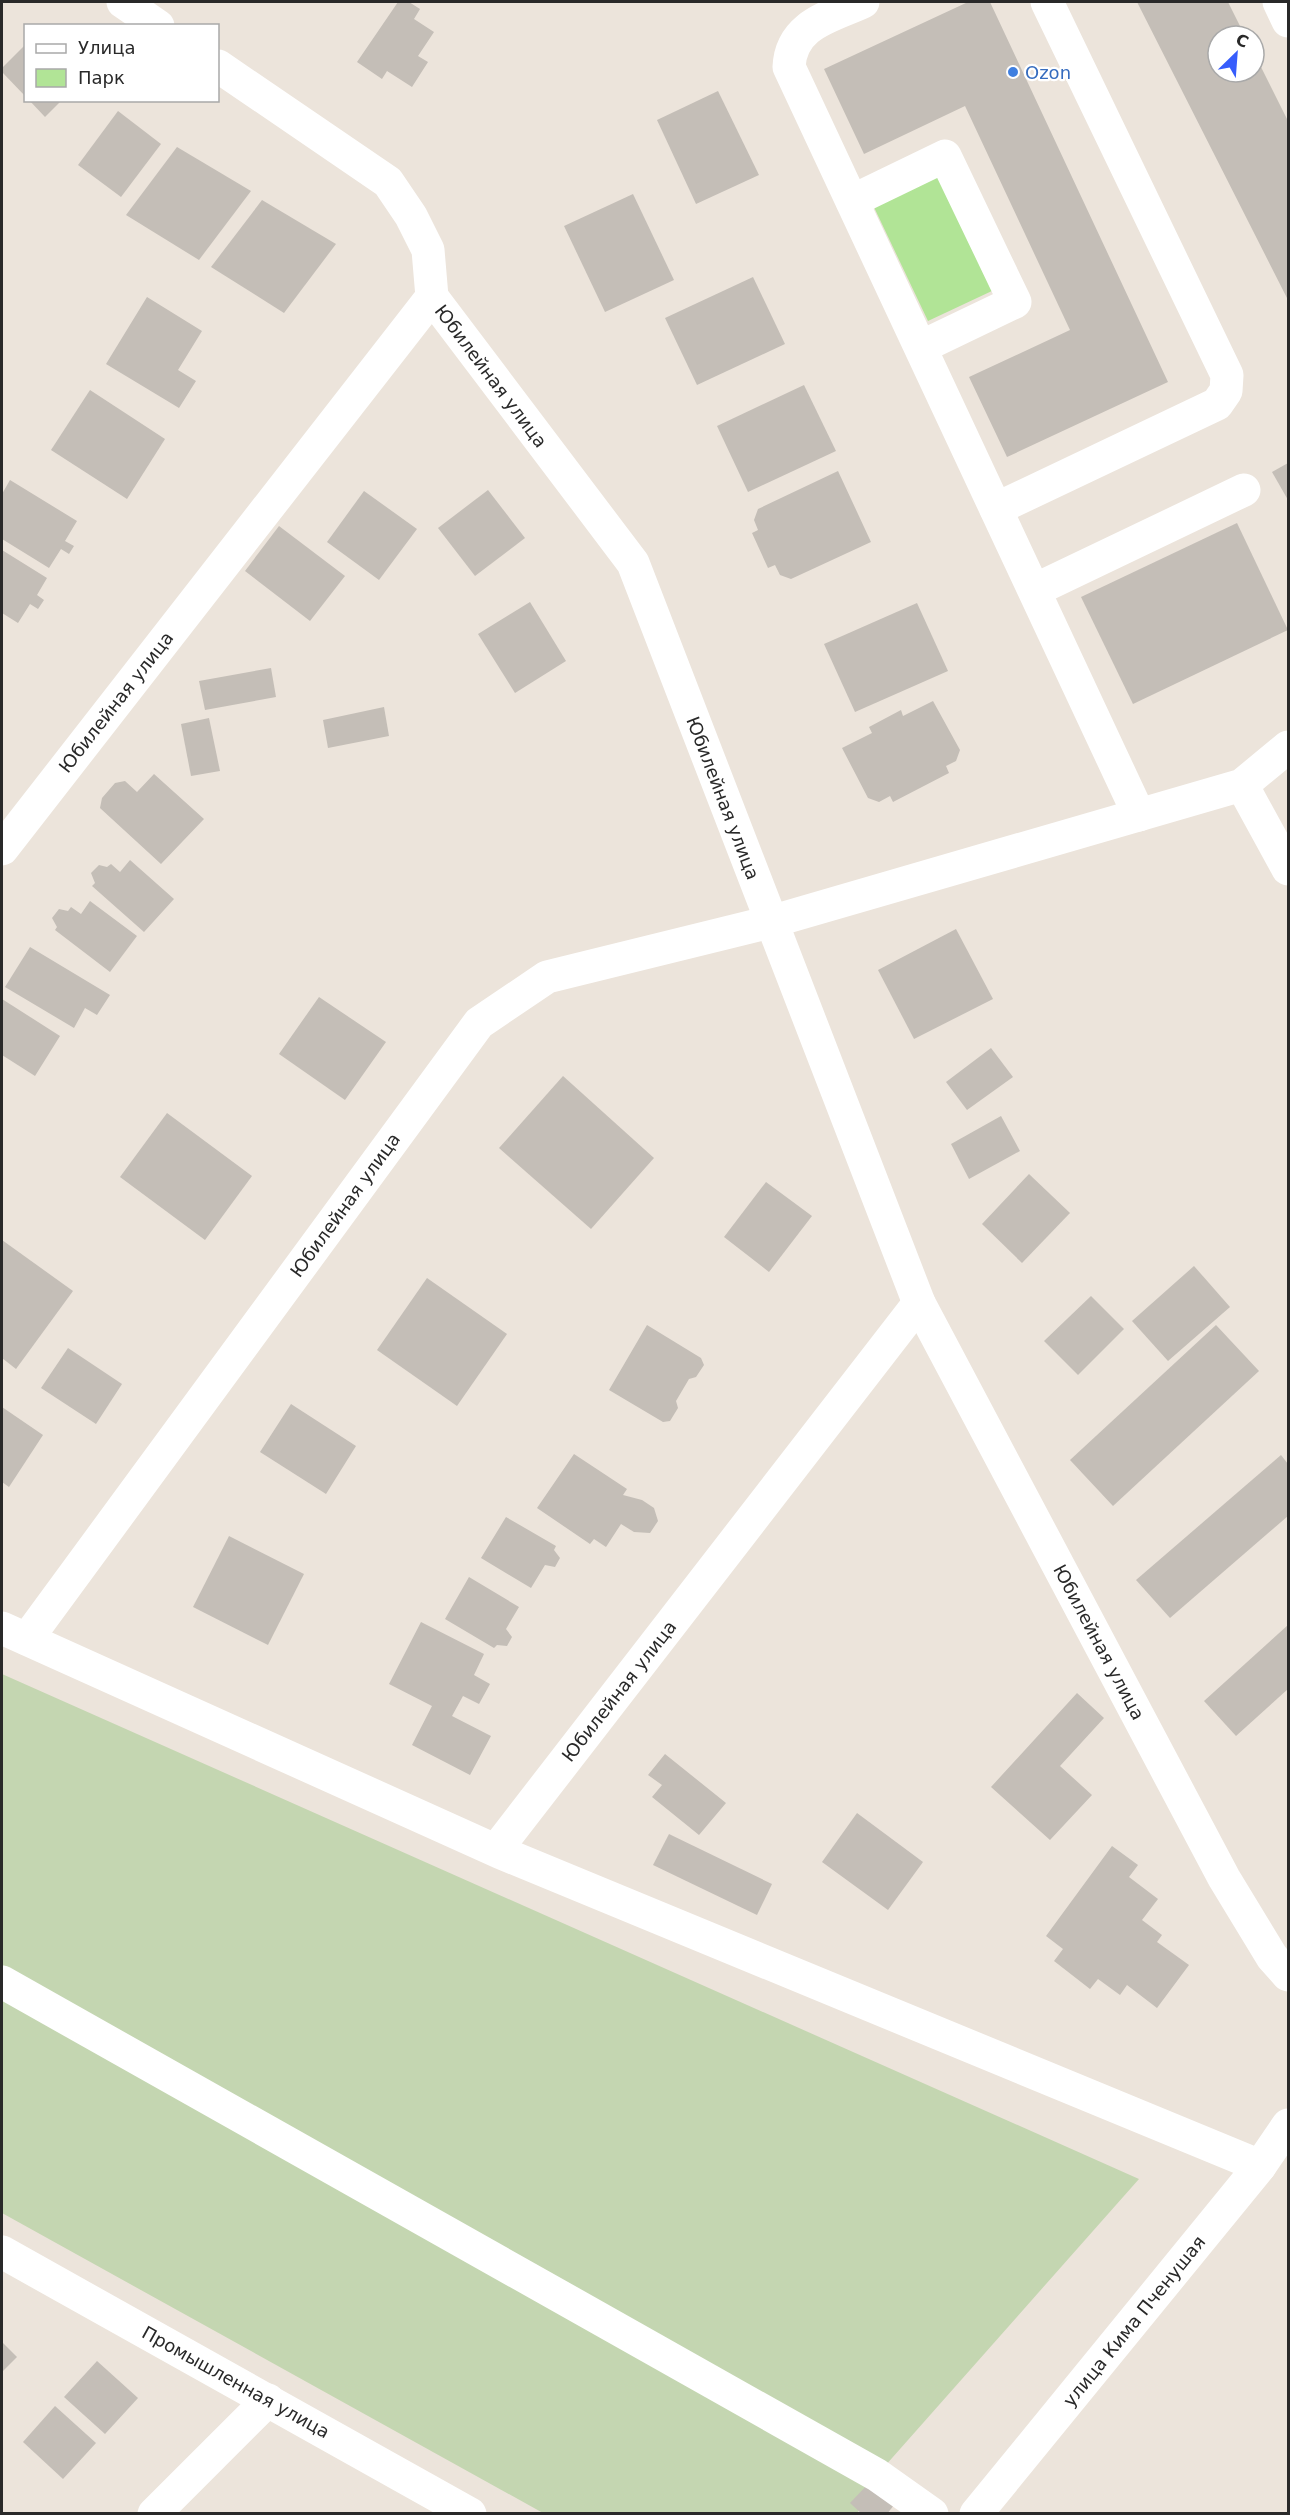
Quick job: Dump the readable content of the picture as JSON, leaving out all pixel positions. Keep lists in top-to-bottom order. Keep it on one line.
{"streets":{"street":["Юбилейная улица","улица Кима Пченушая","Промышленная улица"]},"places":["Ozon"],"legend":["Улица","Парк"],"north":"top right"}
